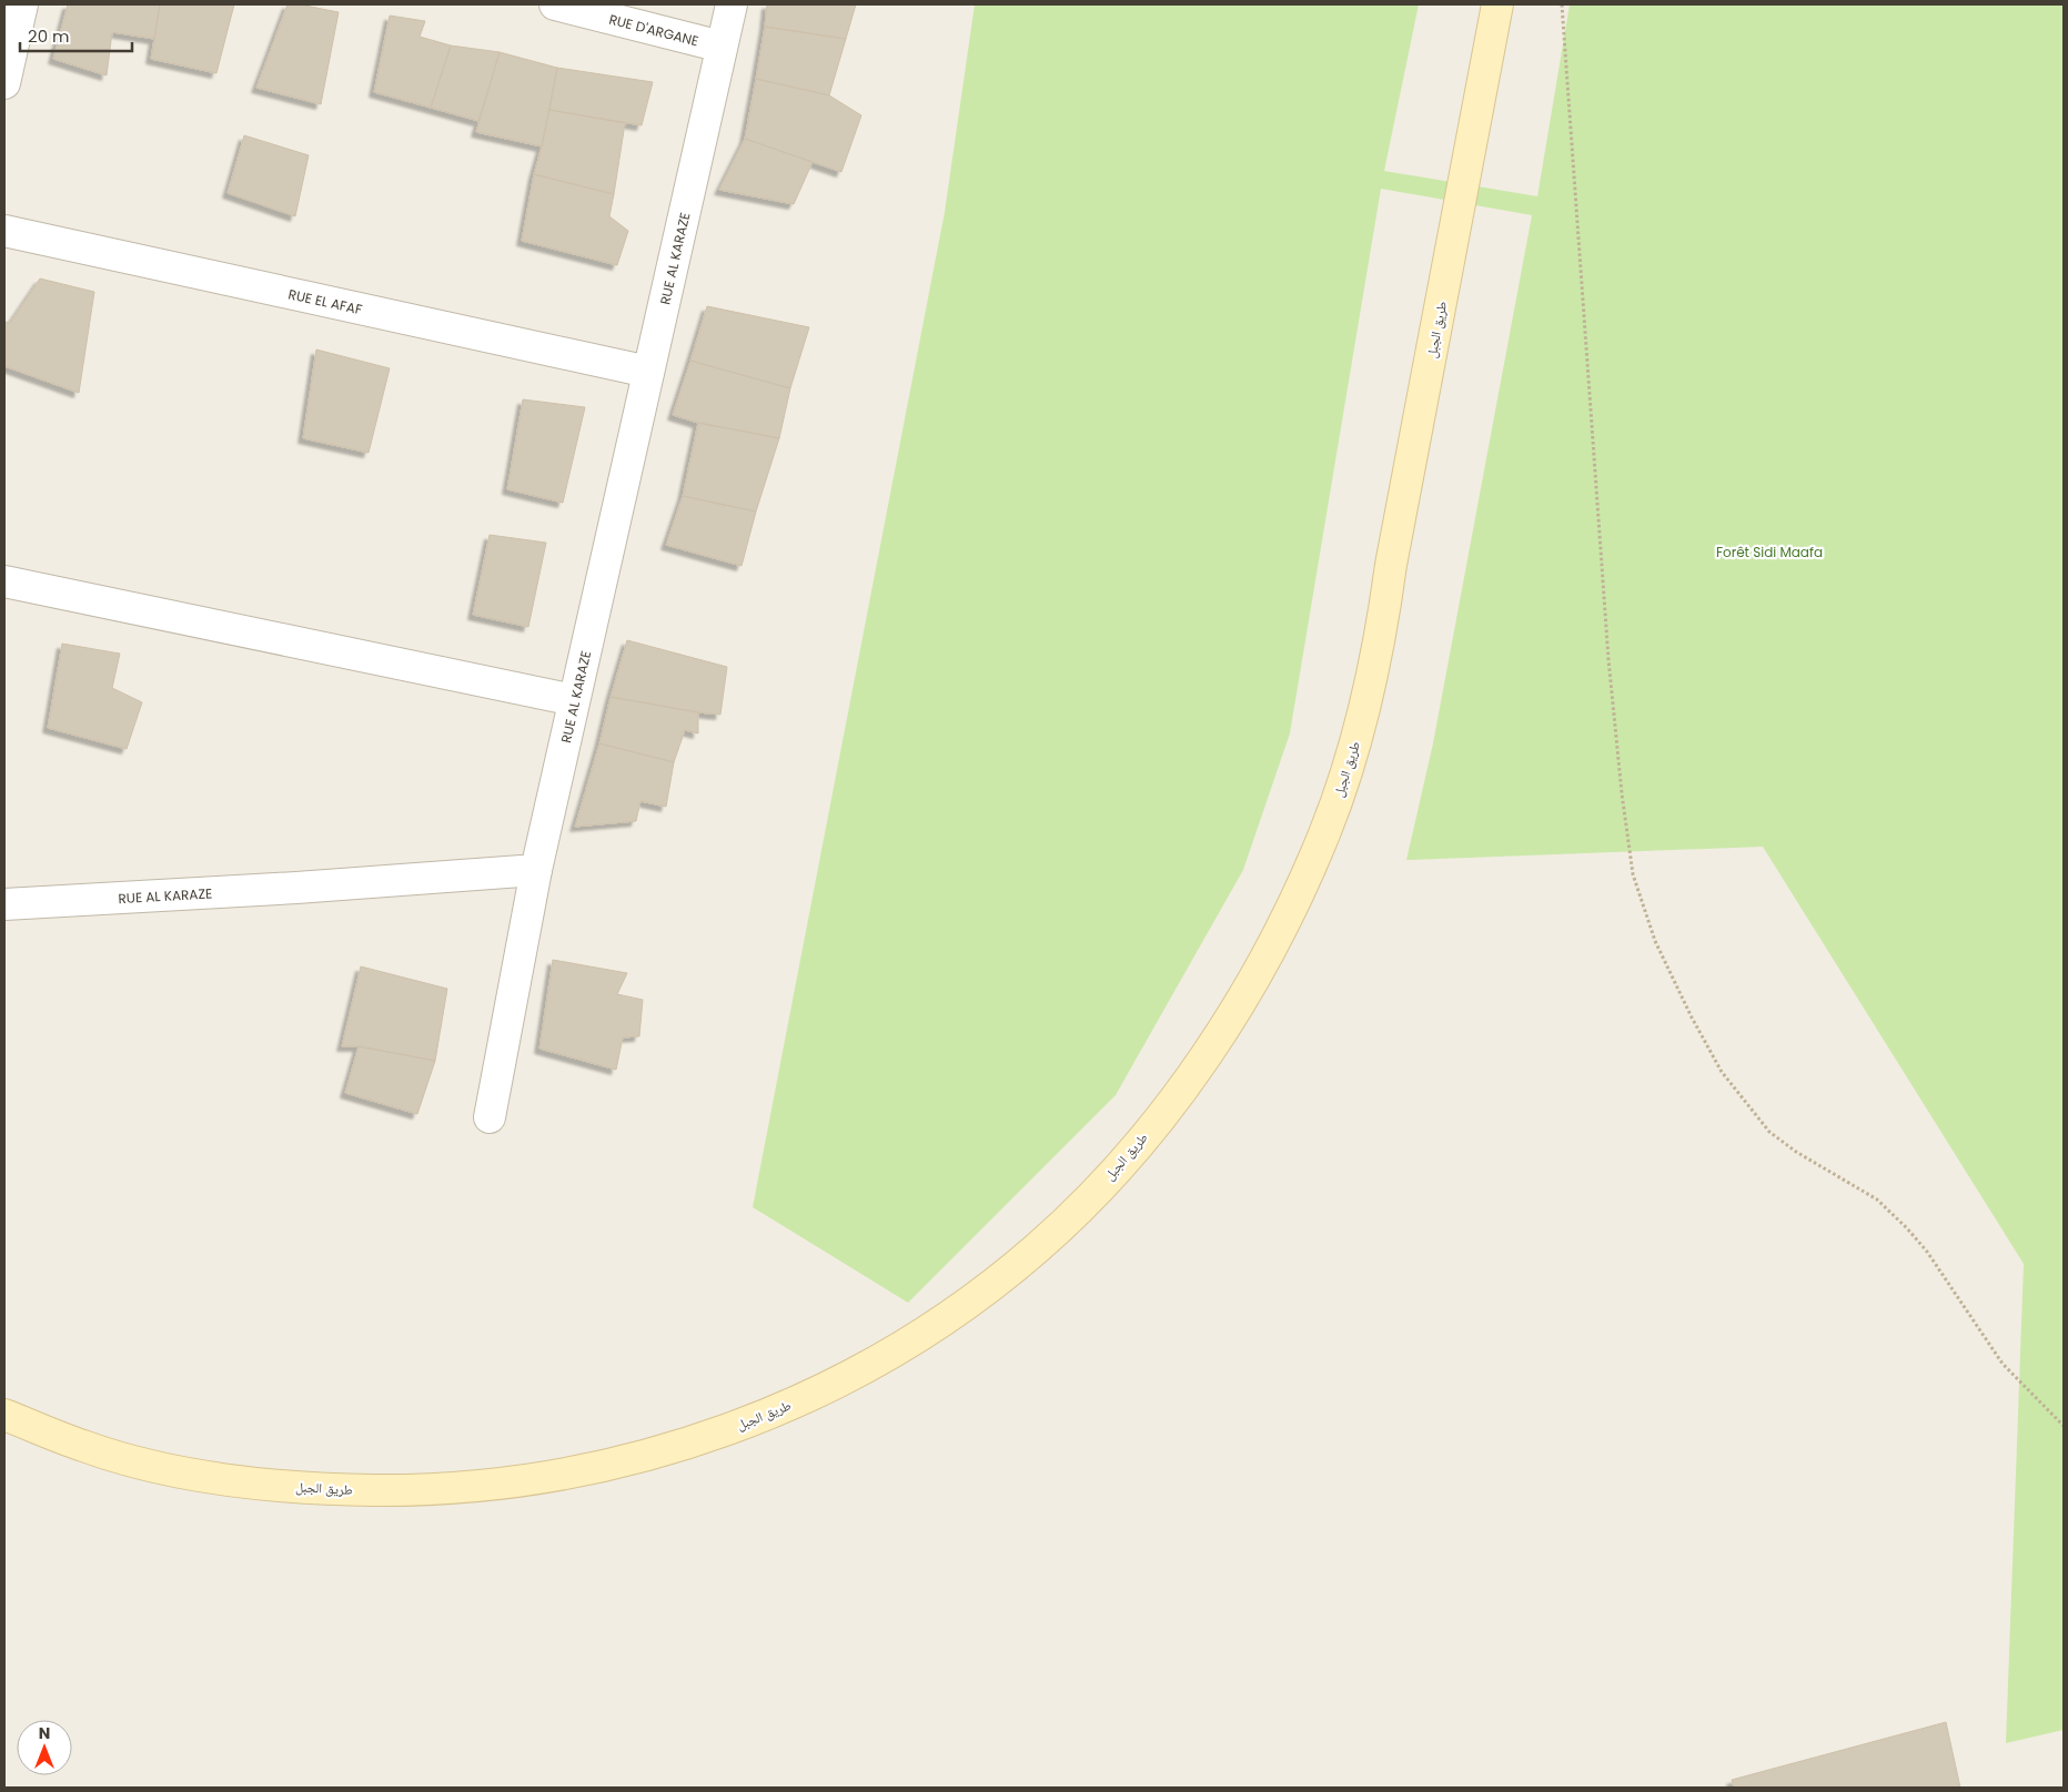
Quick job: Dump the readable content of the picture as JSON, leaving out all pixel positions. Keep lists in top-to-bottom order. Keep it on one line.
{"streets":{"street":["RUE D'ARGANE","RUE AL KARAZE","RUE EL AFAF","طريق الجبل"]},"crossings":[["RUE D'ARGANE","RUE AL KARAZE"],["RUE AL KARAZE","RUE EL AFAF"]],"parks":["Forêt Sidi Maafa"],"scale_bar":"20 m","north":"top"}
